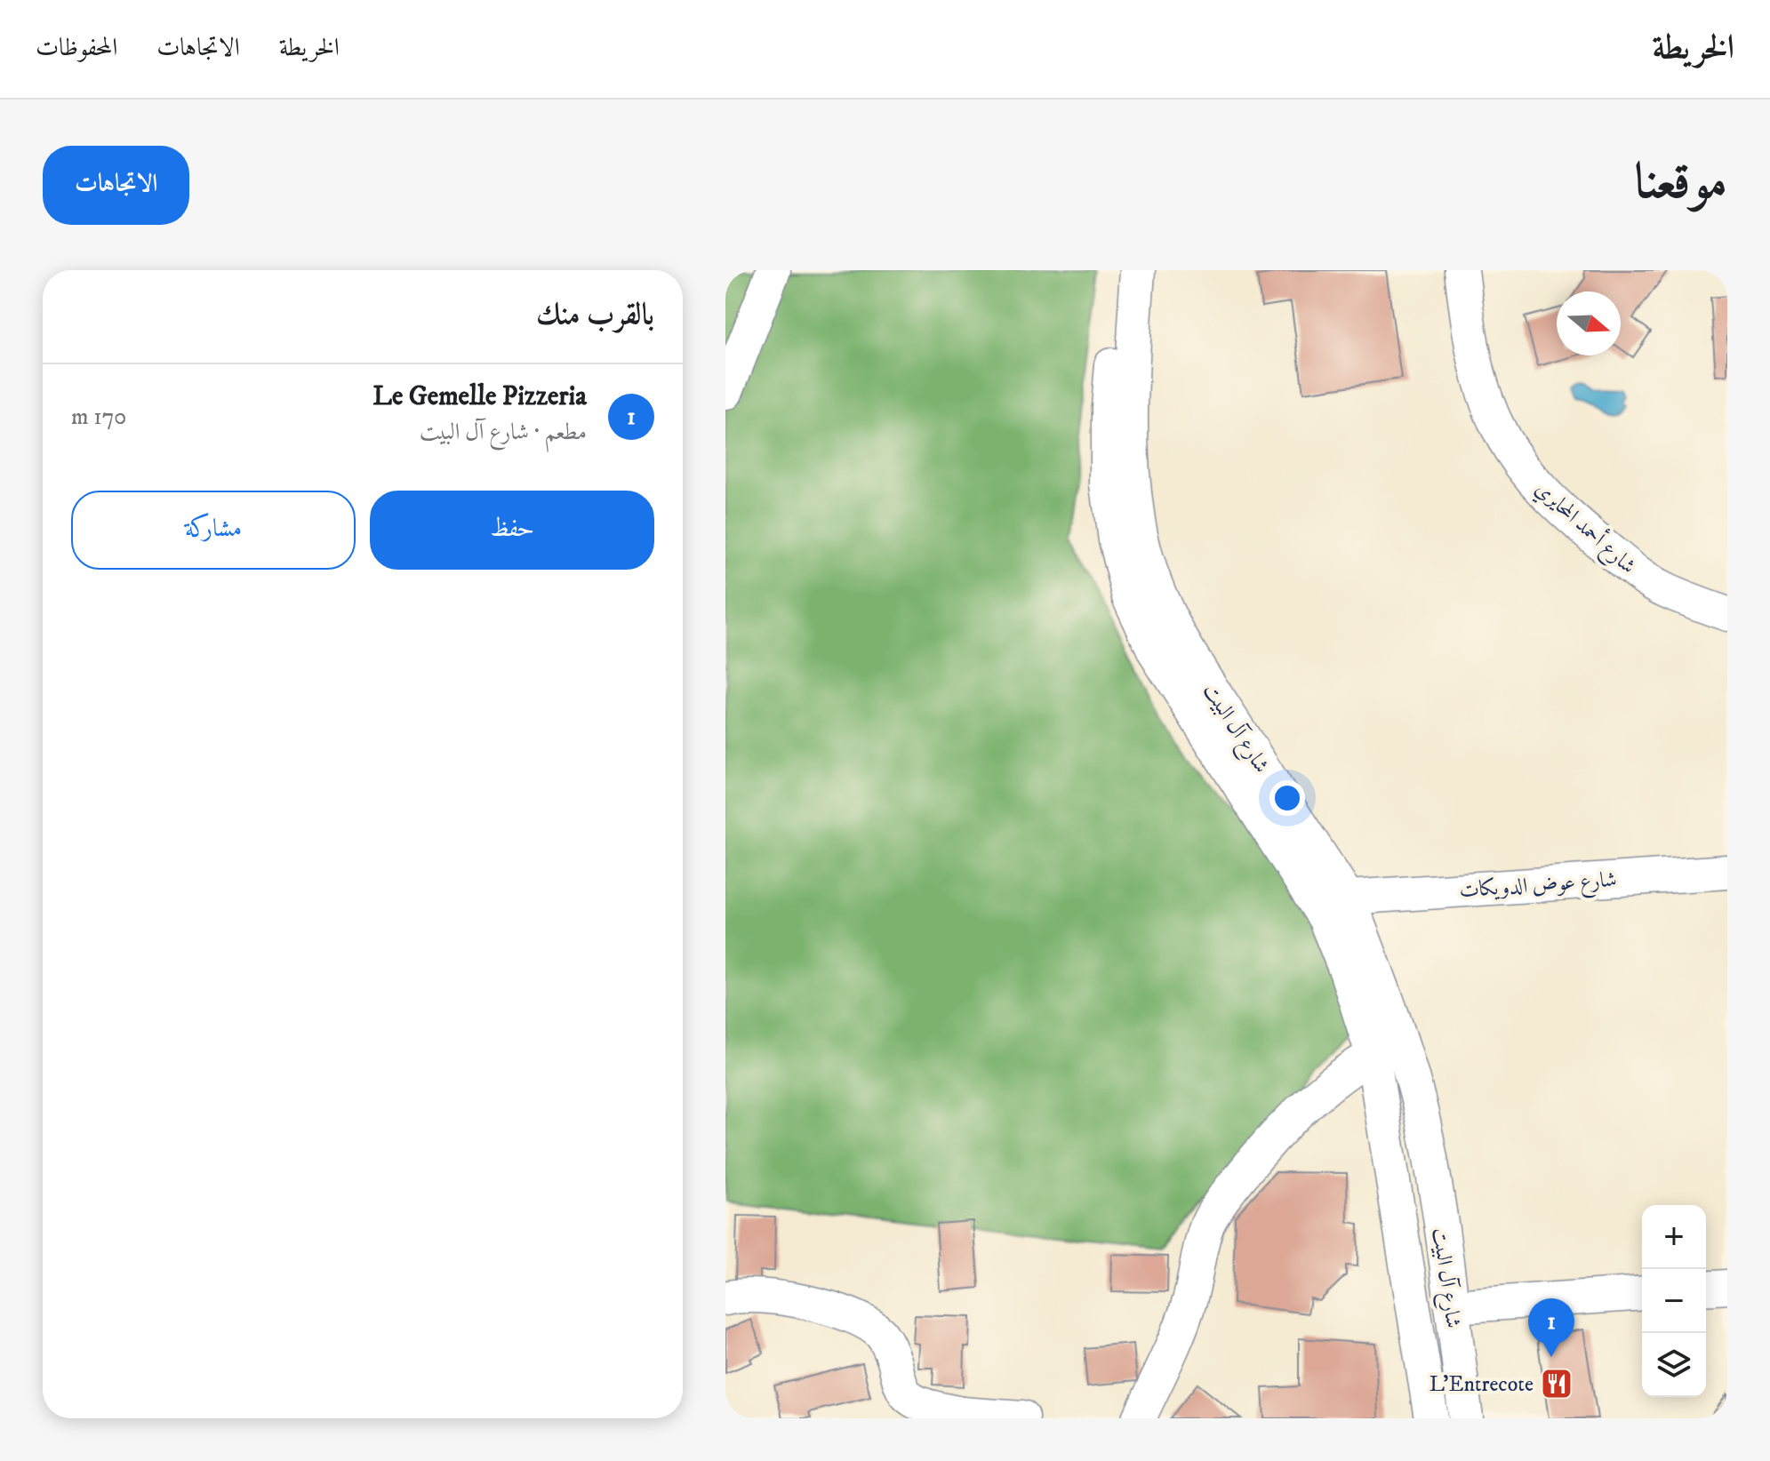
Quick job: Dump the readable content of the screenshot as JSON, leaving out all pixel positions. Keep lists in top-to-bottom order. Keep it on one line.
{"streets":{"street":["شارع أحمد المحايري","شارع آل البيت","شارع عوض الدويكات"]},"crossings":[["شارع آل البيت","شارع عوض الدويكات"]],"places":{"restaurant":["L'Entrecote"]},"north":"right","page":{"header":"الخريطة","nav":["الخريطة","الاتجاهات","المحفوظات"],"title":"موقعنا","buttons":["الاتجاهات",["حفظ","مشاركة"]],"heading":"بالقرب منك","list":[{"mark":"1","name":"Le Gemelle Pizzeria","note":"مطعم · شارع آل البيت","value":"170 m"}],"map_buttons":["+","−"],"pins":"1"}}
